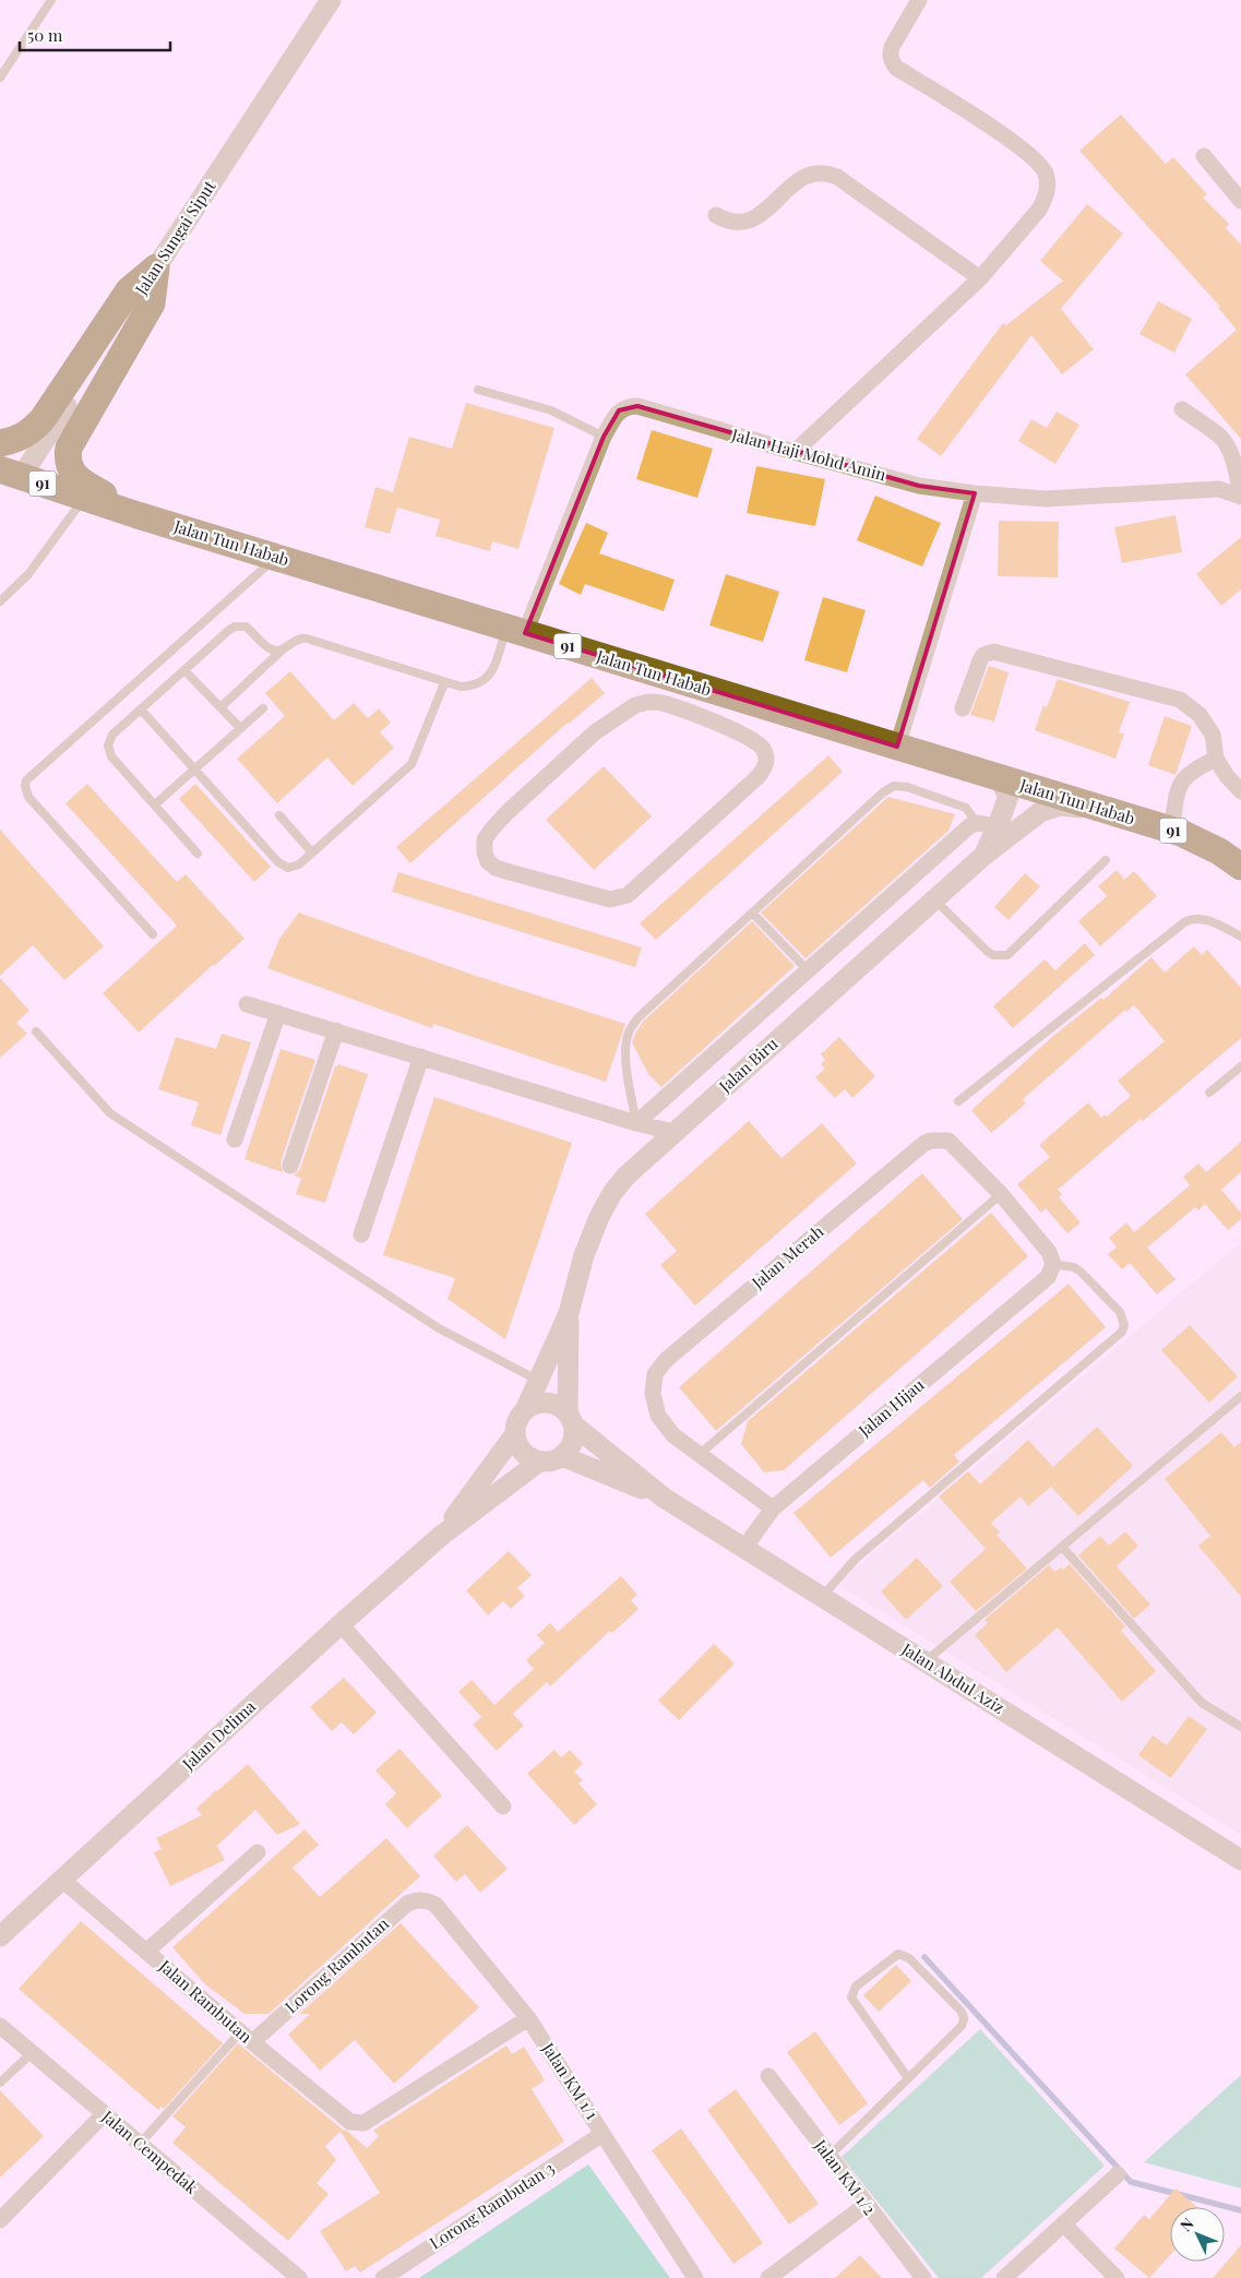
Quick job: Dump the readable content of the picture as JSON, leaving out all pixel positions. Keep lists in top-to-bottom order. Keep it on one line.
{"streets":{"highway":["91","Jalan Tun Habab"],"street":["Jalan Sungai Siput","Jalan Haji Mohd Amin","Jalan Biru","Jalan Merah","Jalan Hijau","Jalan Abdul Aziz","Jalan Delima","Lorong Rambutan","Jalan Rambutan","Jalan KM 1/1","Jalan Cempedak","Jalan KM 1/2","Lorong Rambutan 3"]},"crossings":[["Jalan Sungai Siput","Jalan Tun Habab"],["Jalan Haji Mohd Amin","Jalan Tun Habab"],["Jalan Tun Habab","Jalan Biru"],["Jalan Biru","Jalan Delima"],["Jalan Hijau","Jalan Abdul Aziz"],["Jalan Delima","Jalan Rambutan"],["Lorong Rambutan","Jalan Rambutan"],["Lorong Rambutan","Jalan KM 1/1"],["Jalan Rambutan","Jalan KM 1/1"],["Jalan KM 1/1","Lorong Rambutan 3"]],"scale_bar":"50 m","north":"top left"}
